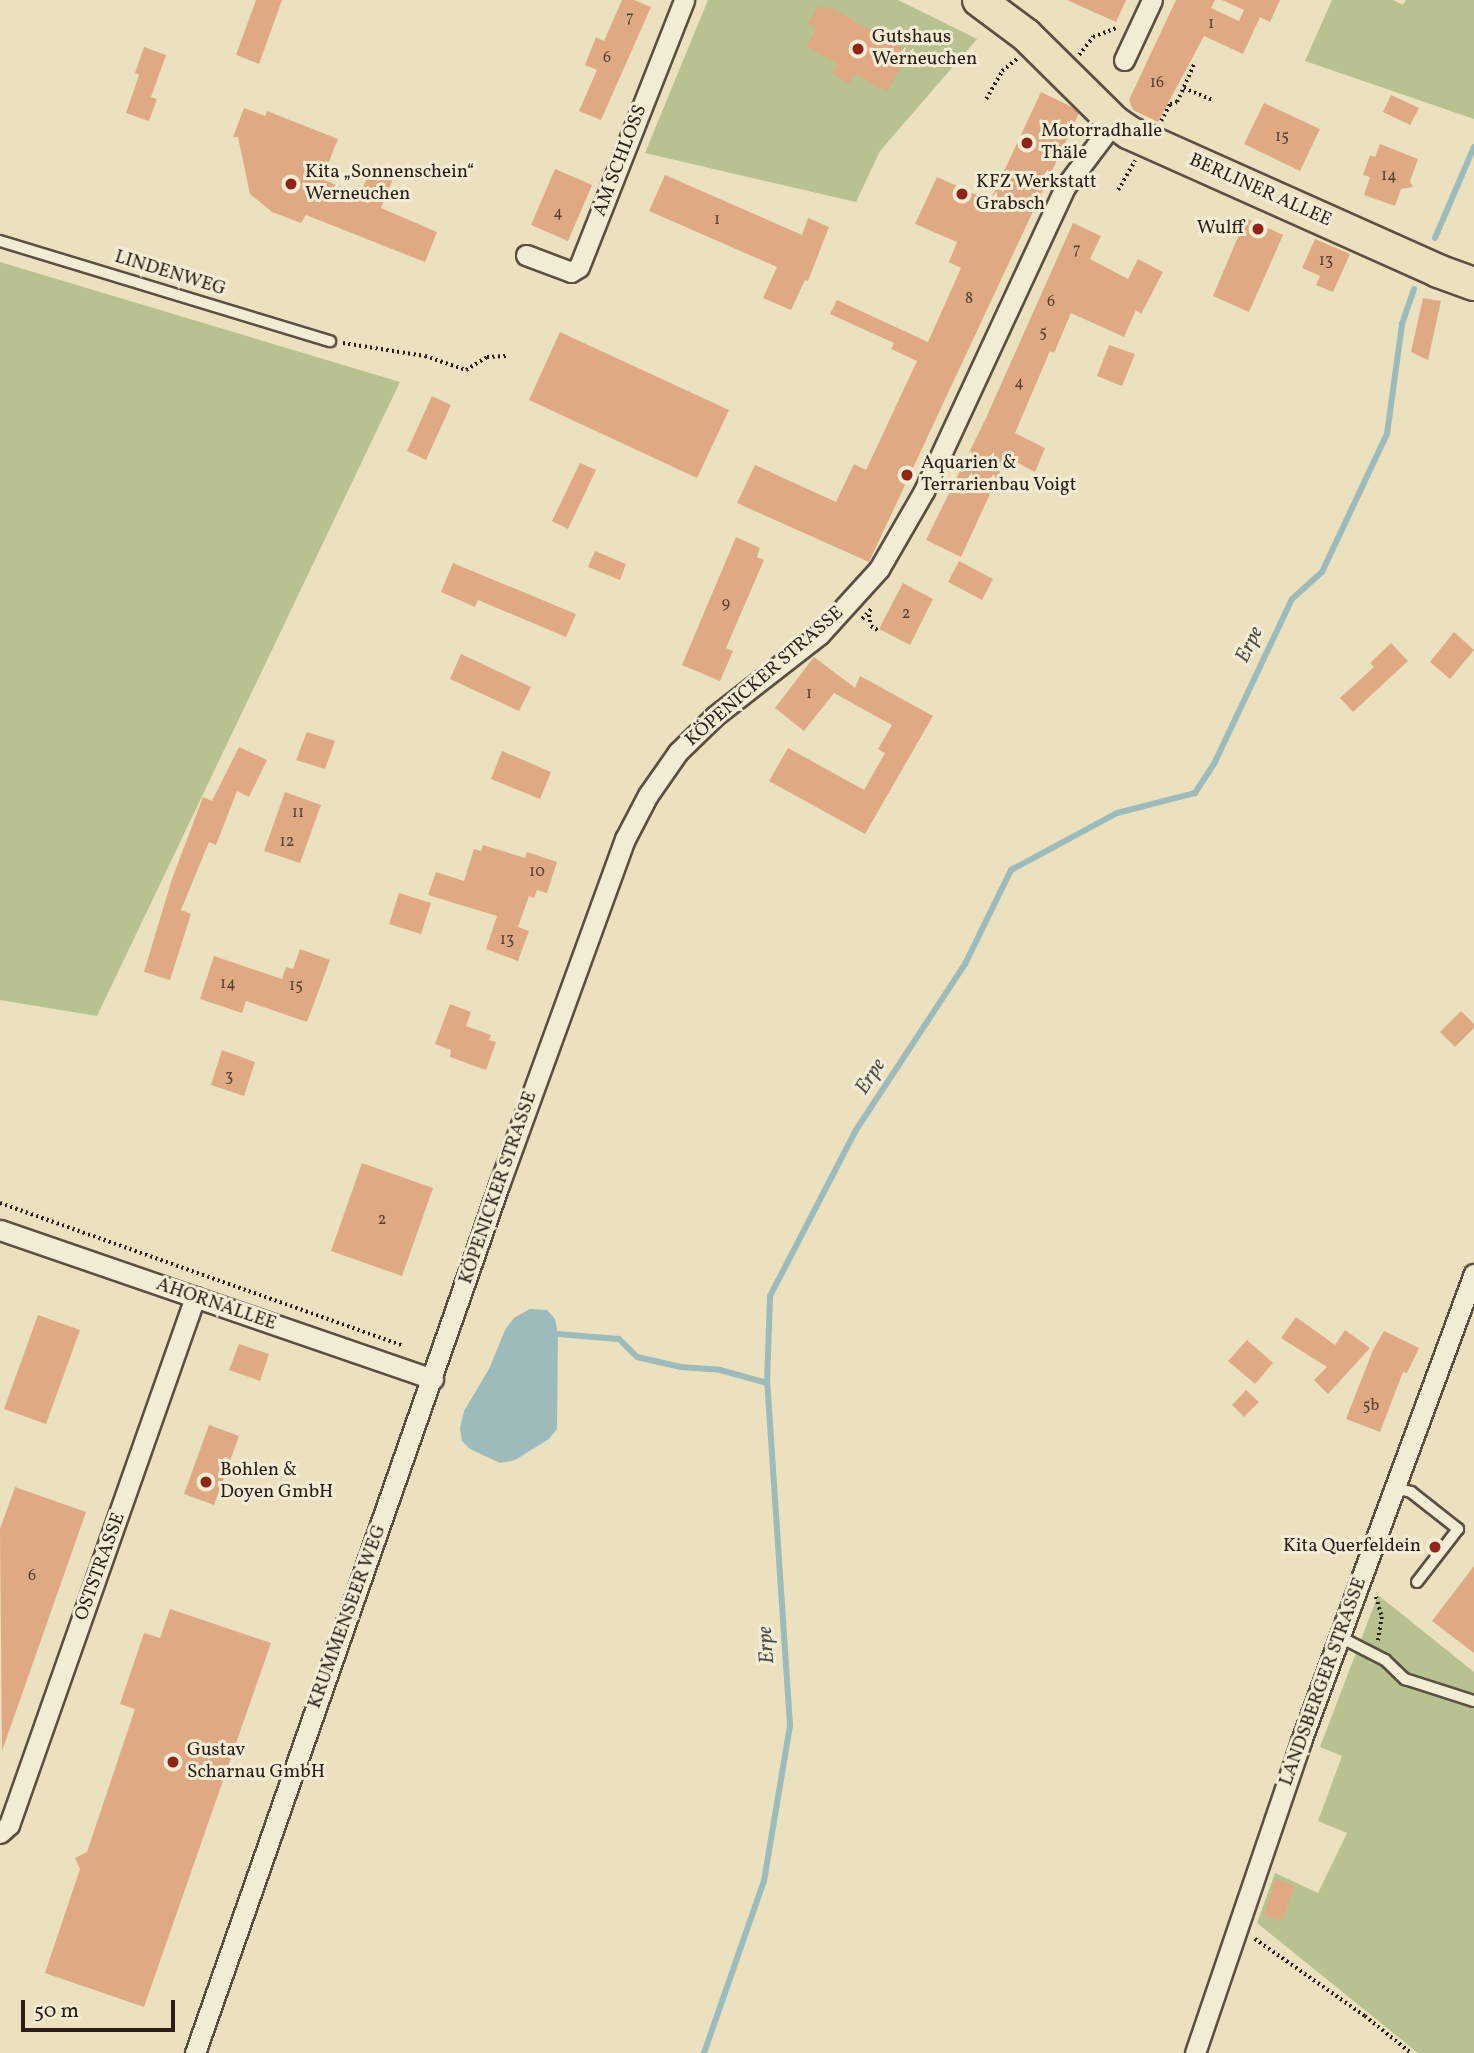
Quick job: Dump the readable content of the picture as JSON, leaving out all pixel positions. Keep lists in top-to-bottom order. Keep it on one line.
{"streets":{"main road":["BERLINER ALLEE"],"street":["AM SCHLOSS","KÖPENICKER STRASSE","AHORNALLEE","OSTSTRASSE","KRUMMENSEER WEG","LANDSBERGER STRASSE"],"lane":["LINDENWEG"]},"crossings":[["BERLINER ALLEE","KÖPENICKER STRASSE"],["KÖPENICKER STRASSE","AHORNALLEE"],["KÖPENICKER STRASSE","KRUMMENSEER WEG"],["AHORNALLEE","OSTSTRASSE"],["AHORNALLEE","KRUMMENSEER WEG"]],"water":["Erpe"],"places":["Gutshaus Werneuchen","Motorradhalle Thäle","Kita „Sonnenschein“ Werneuchen","KFZ Werkstatt Grabsch","Wulff","Aquarien & Terrarienbau Voigt","Bohlen & Doyen GmbH","Kita Querfeldein","Gustav Scharnau GmbH"],"house_numbers":["7","1","6","16","15","14","4","1","7","13","8","6","5","4","9","2","1","11","12","10","13","14","15","3","2","5b","6"],"scale_bar":"50 m"}
